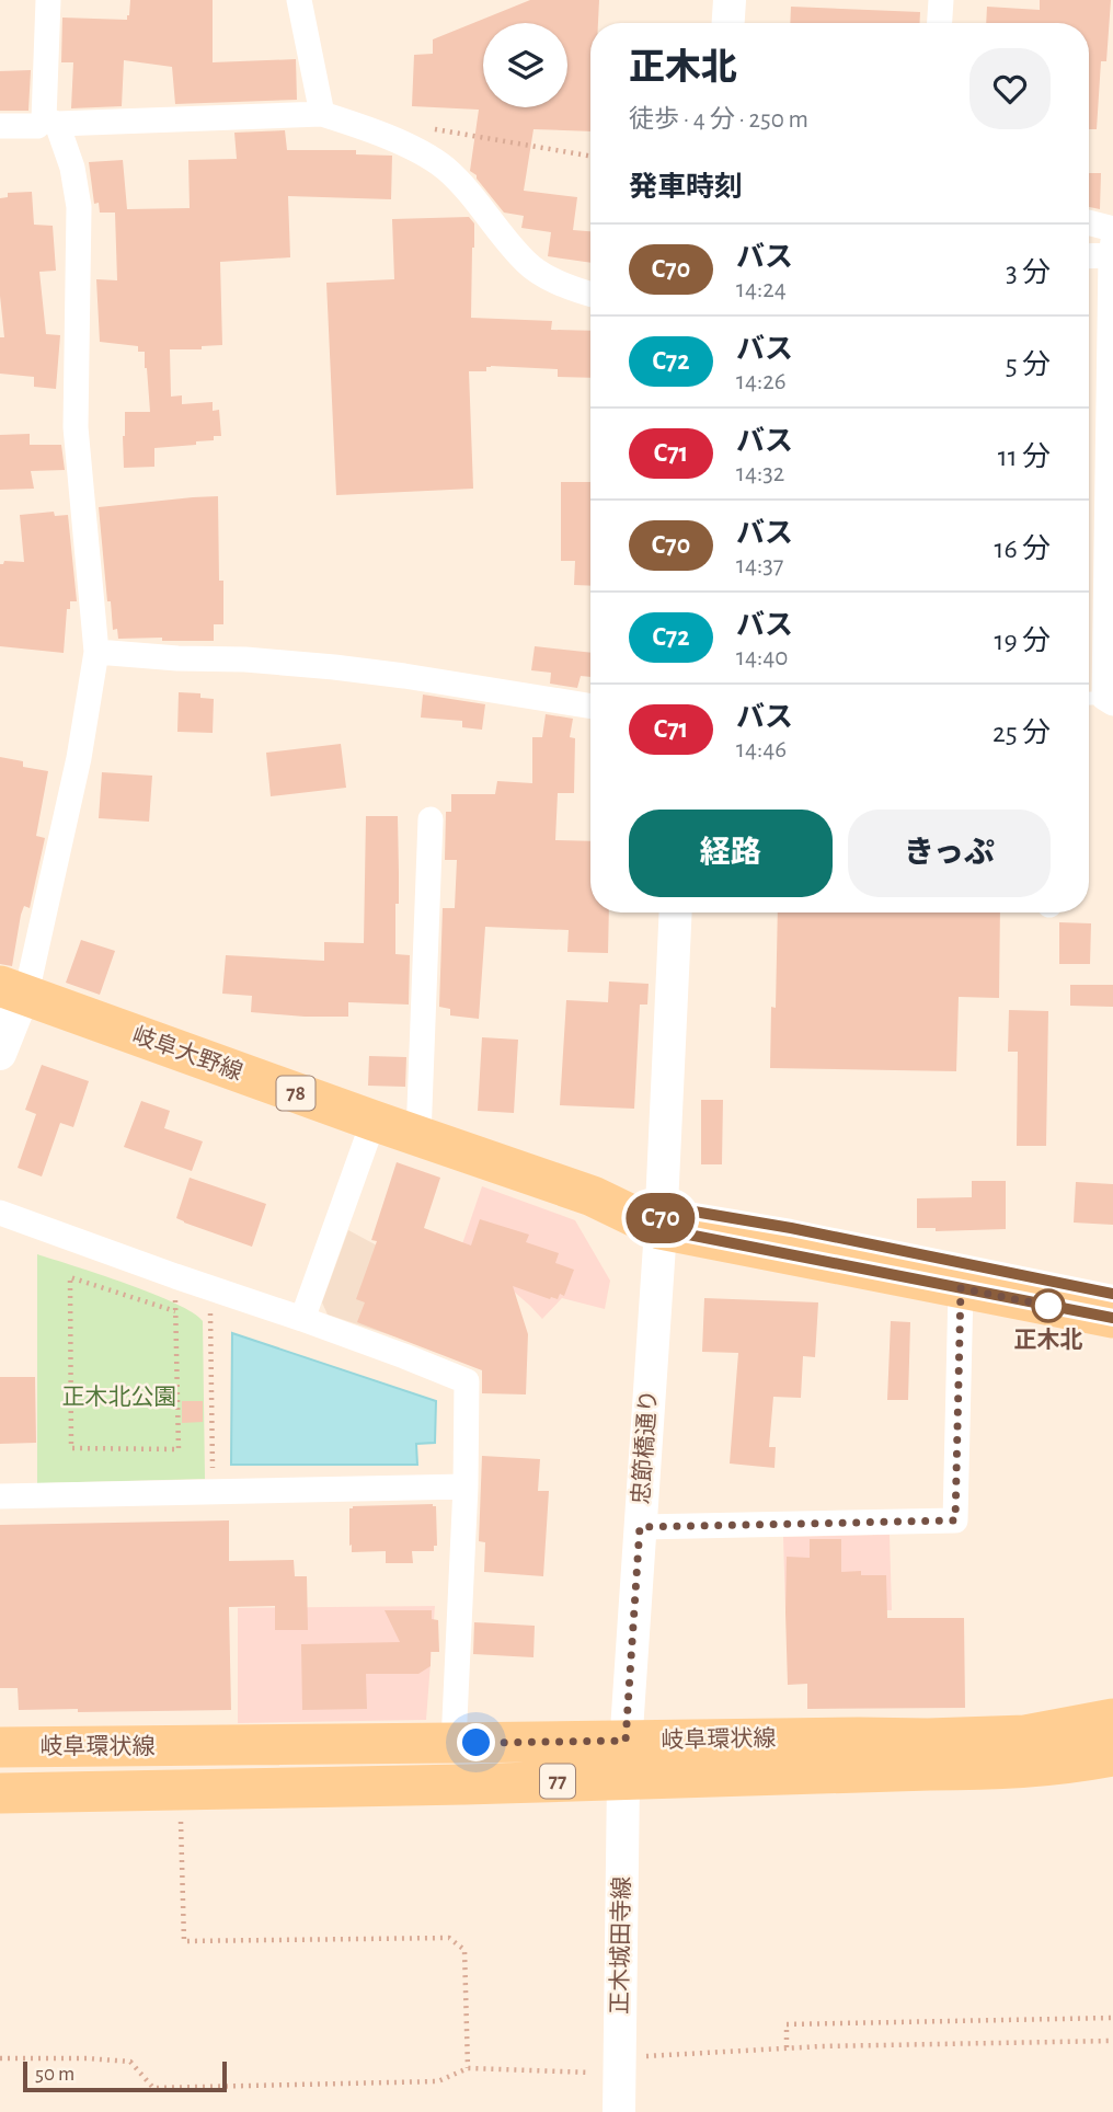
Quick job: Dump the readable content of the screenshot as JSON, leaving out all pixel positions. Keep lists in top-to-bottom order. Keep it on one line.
{"streets":{"main road":["岐阜大野線","78","岐阜環状線","77"],"street":["忠節橋通り","正木城田寺線"]},"crossings":[["岐阜大野線","忠節橋通り"],["忠節橋通り","岐阜環状線"],["忠節橋通り","正木城田寺線"],["岐阜環状線","正木城田寺線"]],"parks":["正木北公園"],"places":["正木北"],"lines":["bus line C70"],"scale_bar":"50 m","page":{"on_map":"C70","heading":[["正木北","徒歩 · 4 分 · 250 m"],"発車時刻"],"list":[{"mark":"C70","name":"バス","note":"14:24","value":"3 分"},{"mark":"C72","name":"バス","note":"14:26","value":"5 分"},{"mark":"C71","name":"バス","note":"14:32","value":"11 分"},{"mark":"C70","name":"バス","note":"14:37","value":"16 分"},{"mark":"C72","name":"バス","note":"14:40","value":"19 分"},{"mark":"C71","name":"バス","note":"14:46","value":"25 分"}],"buttons":["経路","きっぷ"],"scale":"50 m"}}
